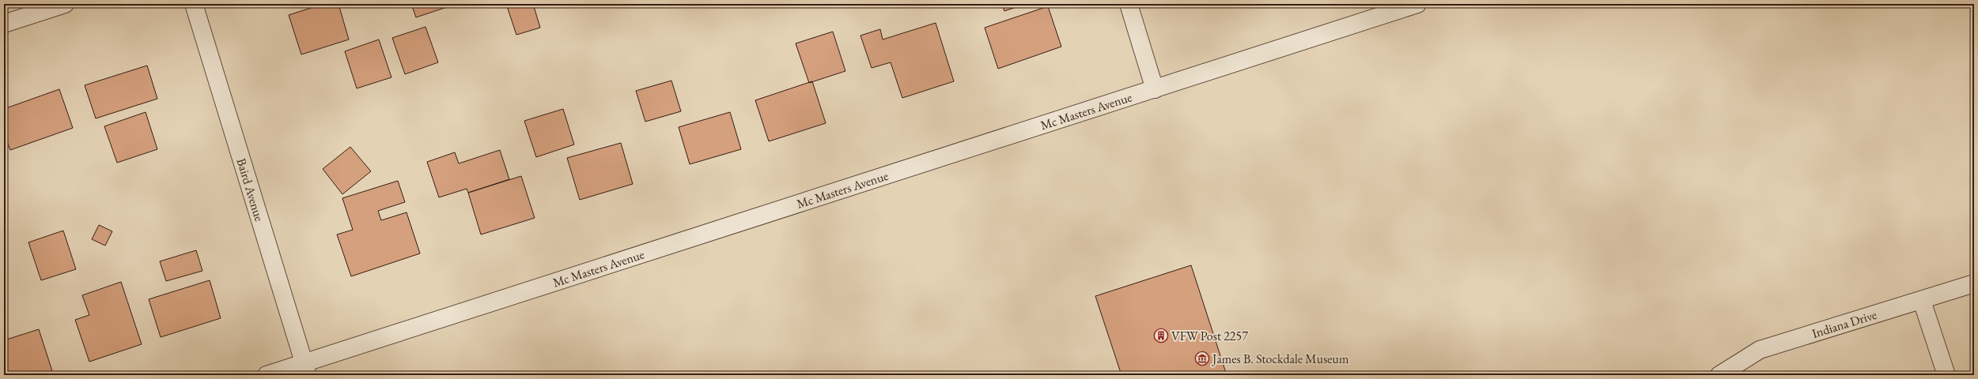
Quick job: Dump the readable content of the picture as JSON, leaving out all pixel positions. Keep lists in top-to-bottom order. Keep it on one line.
{"streets":{"street":["Mc Masters Avenue","Baird Avenue","Indiana Drive"]},"crossings":[["Mc Masters Avenue","Baird Avenue"]],"places":{"building":["VFW Post 2257"],"museum":["James B. Stockdale Museum"]}}
